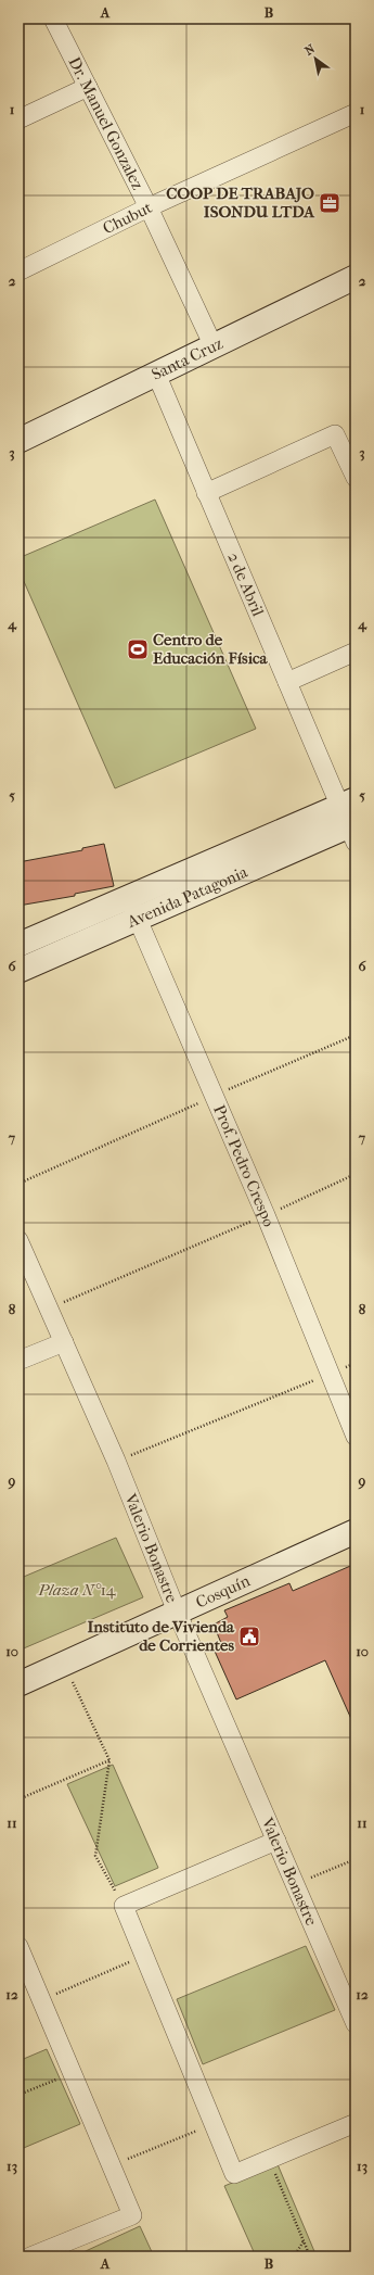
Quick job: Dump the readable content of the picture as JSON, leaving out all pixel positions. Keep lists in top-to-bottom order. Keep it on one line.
{"streets":{"street":["Dr. Manuel Gonzalez","Chubut","Santa Cruz","2 de Abril","Avenida Patagonia","Prof. Pedro Crespo","Valerio Bonastre","Cosquín"]},"crossings":[["Dr. Manuel Gonzalez","Chubut"],["Dr. Manuel Gonzalez","Santa Cruz"],["Santa Cruz","2 de Abril"],["2 de Abril","Avenida Patagonia"],["Avenida Patagonia","Prof. Pedro Crespo"],["Valerio Bonastre","Cosquín"]],"parks":["Plaza N°14"],"places":{"office":["COOP DE TRABAJO ISONDU LTDA"],"sports":["Centro de Educación Física"],"public building":["Instituto de Vivienda de Corrientes"]},"north":"top left","grid":{"columns":["A","B"],"rows":["1","2","3","4","5","6","7","8","9","10","11","12","13"]}}
